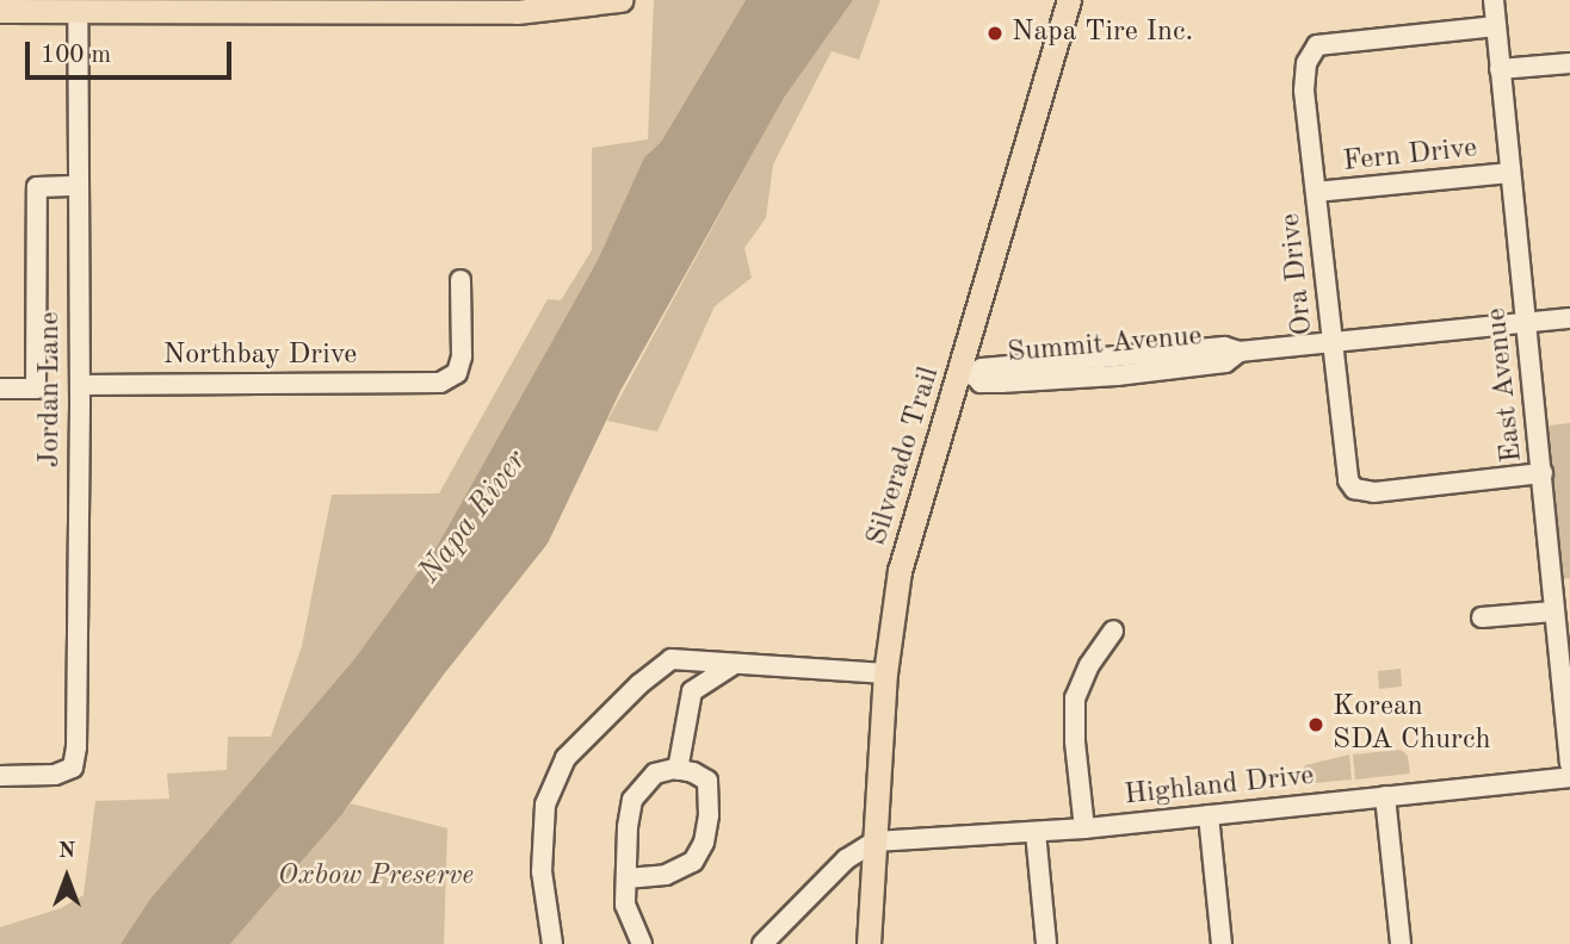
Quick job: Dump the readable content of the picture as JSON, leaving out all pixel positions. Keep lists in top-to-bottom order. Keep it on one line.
{"streets":{"main road":["Silverado Trail"],"street":["Fern Drive","Ora Drive","Summit Avenue","Northbay Drive","East Avenue","Jordan Lane","Highland Drive"]},"crossings":[["Fern Drive","Ora Drive"],["Fern Drive","East Avenue"],["Ora Drive","Summit Avenue"],["Ora Drive","East Avenue"],["Summit Avenue","East Avenue"],["Summit Avenue","Silverado Trail"],["Northbay Drive","Jordan Lane"],["Silverado Trail","Highland Drive"]],"water":["Napa River"],"parks":["Oxbow Preserve"],"places":["Napa Tire Inc.","Korean SDA Church"],"scale_bar":"100 m","north":"top"}
